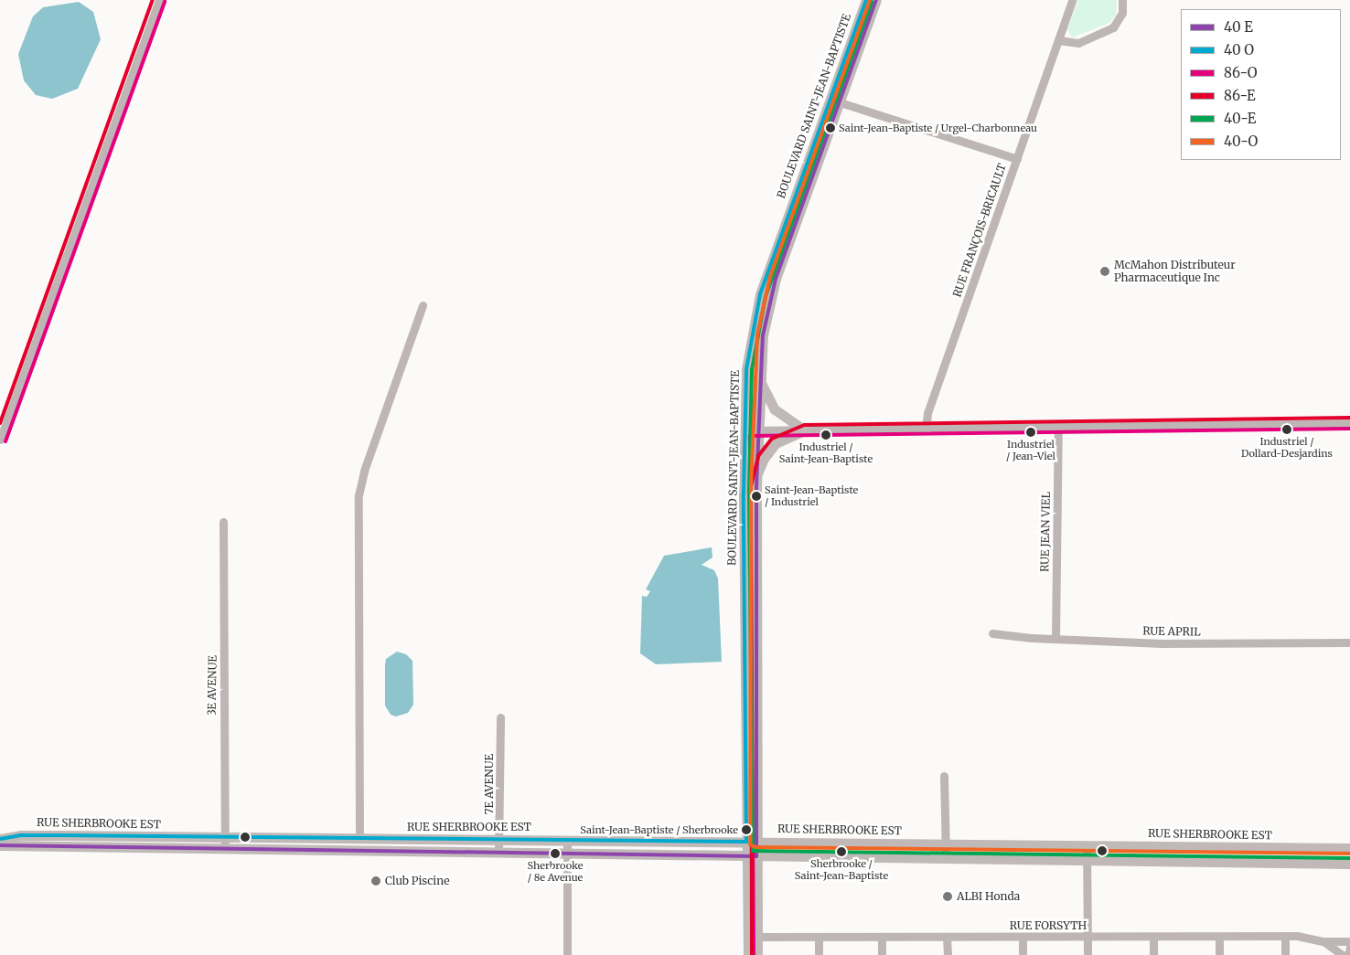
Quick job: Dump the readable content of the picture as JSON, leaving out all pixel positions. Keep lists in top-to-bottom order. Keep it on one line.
{"streets":{"main road":["BOULEVARD SAINT-JEAN-BAPTISTE","RUE SHERBROOKE EST"],"street":["RUE FRANÇOIS-BRICAULT","RUE JEAN VIEL","RUE APRIL","3E AVENUE","7E AVENUE","RUE FORSYTH"]},"crossings":[["BOULEVARD SAINT-JEAN-BAPTISTE","RUE SHERBROOKE EST"],["BOULEVARD SAINT-JEAN-BAPTISTE","RUE FORSYTH"],["RUE JEAN VIEL","RUE APRIL"],["3E AVENUE","RUE SHERBROOKE EST"],["7E AVENUE","RUE SHERBROOKE EST"]],"places":["Saint-Jean-Baptiste / Urgel-Charbonneau","McMahon Distributeur Pharmaceutique Inc","Industriel / Dollard-Desjardins","Industriel / Jean-Viel","Industriel / Saint-Jean-Baptiste","Saint-Jean-Baptiste / Industriel","Saint-Jean-Baptiste / Sherbrooke","Sherbrooke / Saint-Jean-Baptiste","Sherbrooke / 8e Avenue","Club Piscine","ALBI Honda"],"lines":["transit line 86-E","transit line 40-O","transit line 86-O","transit line 40-E"],"legend":["40 E","40 O","86-O","86-E","40-E","40-O"]}
